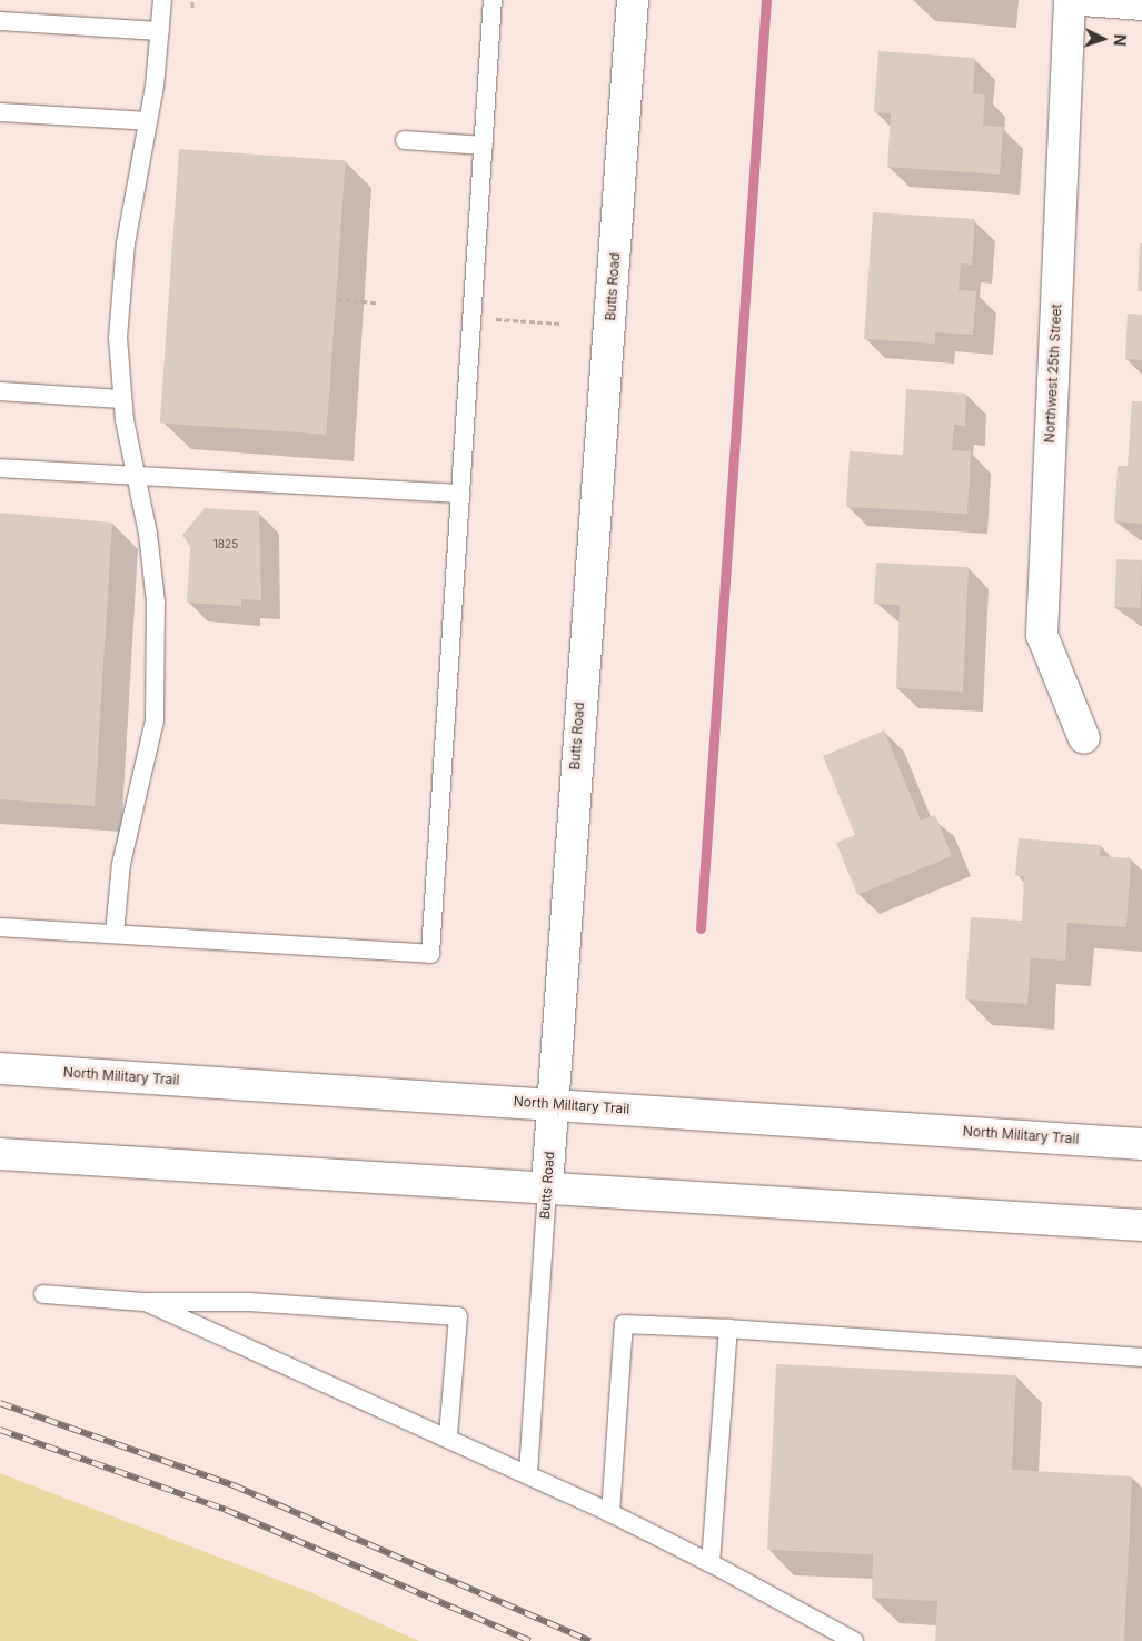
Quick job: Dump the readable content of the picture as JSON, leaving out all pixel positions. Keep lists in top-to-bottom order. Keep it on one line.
{"streets":{"main road":["Butts Road","Northwest 25th Street","North Military Trail"]},"crossings":[["Butts Road","North Military Trail"]],"house_numbers":["1825"],"north":"right"}
